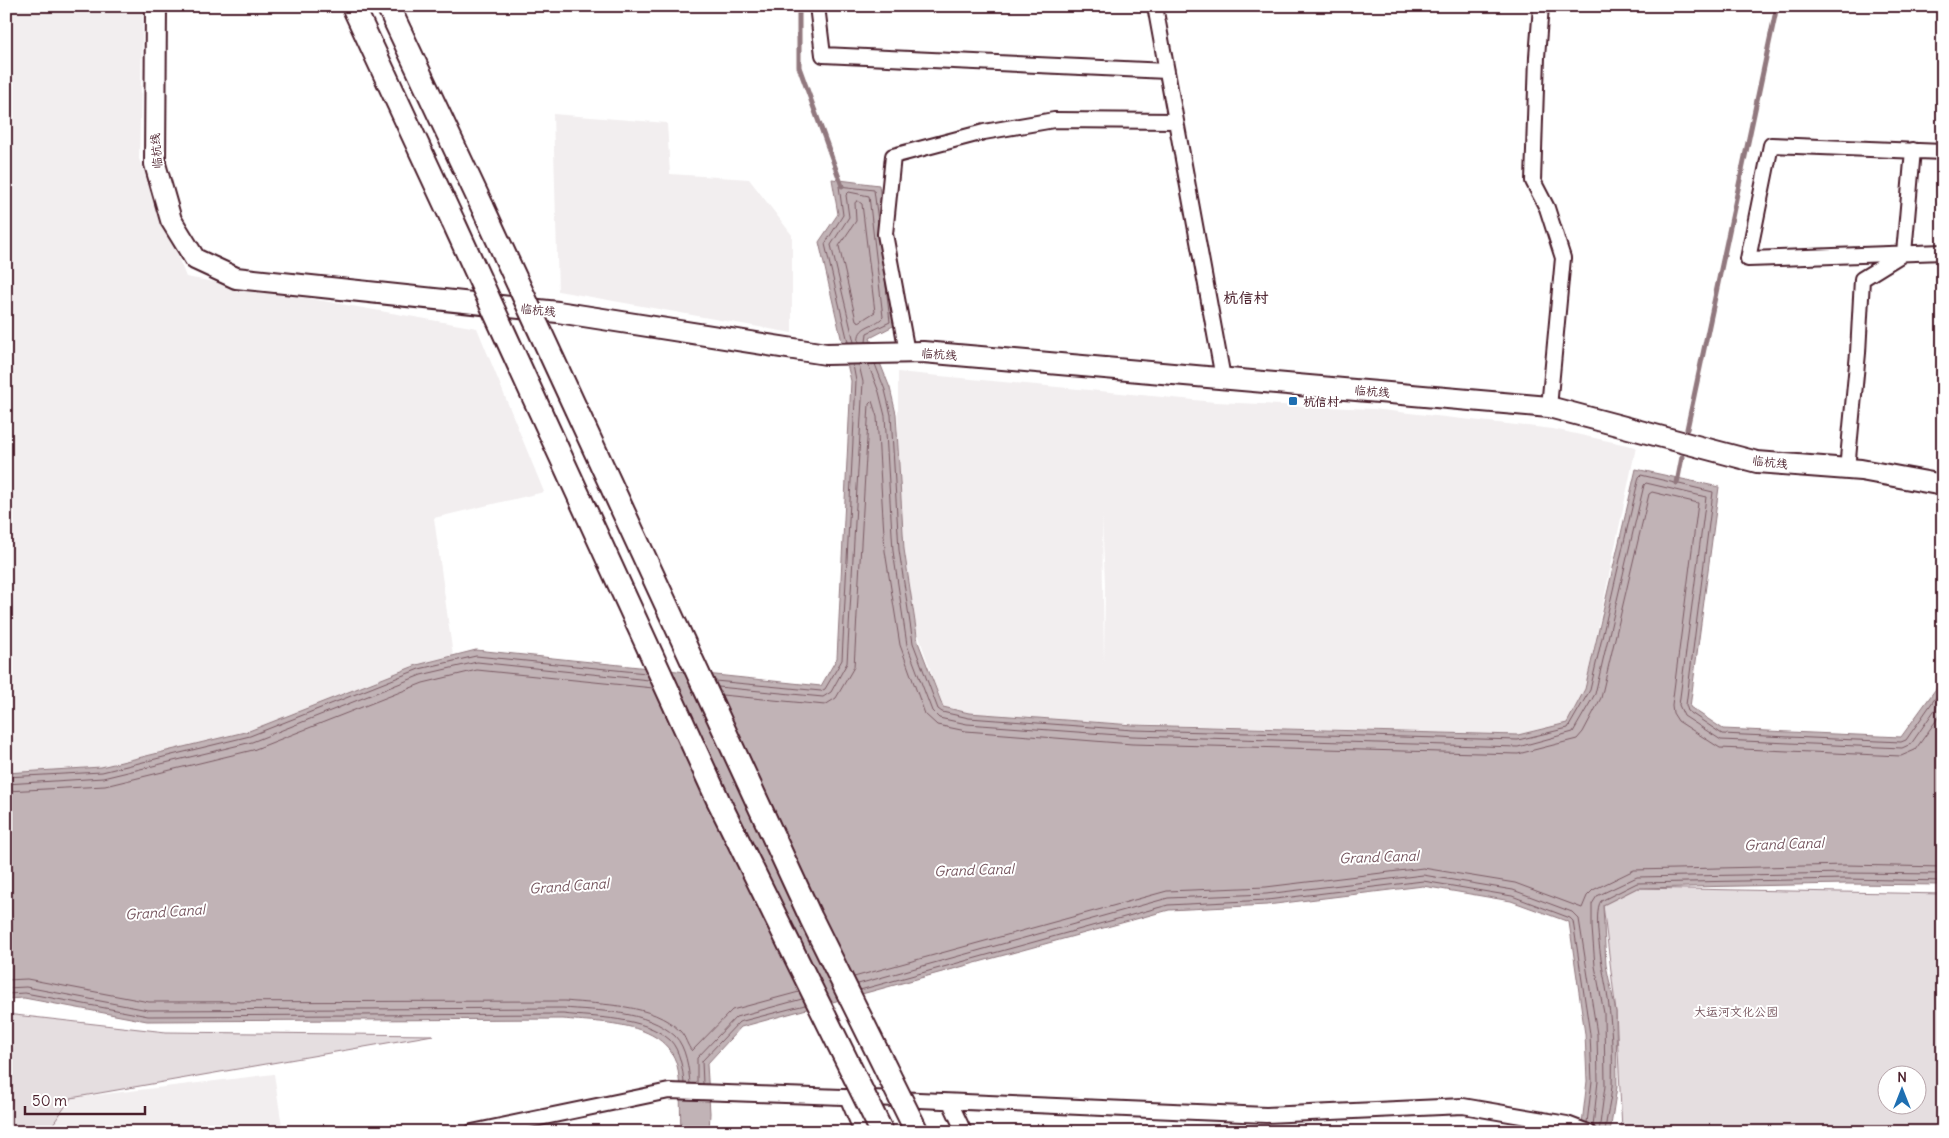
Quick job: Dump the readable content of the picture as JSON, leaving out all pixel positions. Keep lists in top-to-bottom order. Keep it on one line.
{"streets":{"street":["临杭线"]},"districts":["杭信村"],"water":["Grand Canal"],"parks":["大运河文化公园"],"places":{"transit":["杭信村"]},"scale_bar":"50 m","north":"top"}
